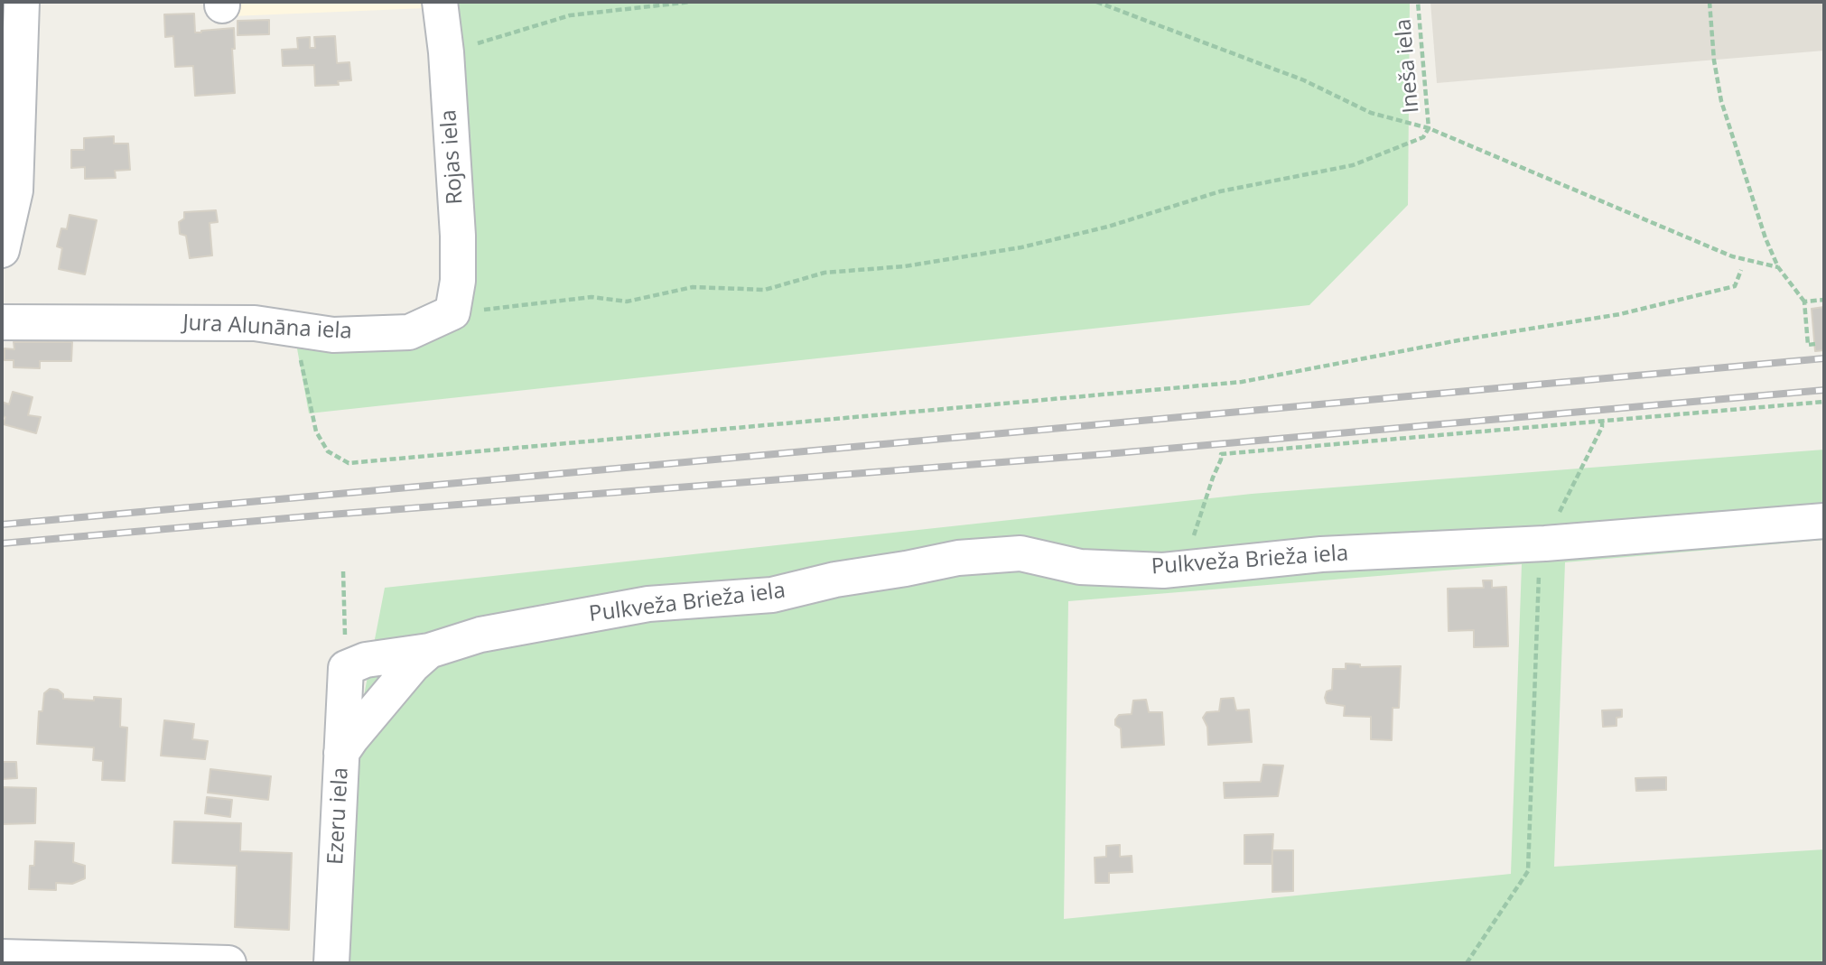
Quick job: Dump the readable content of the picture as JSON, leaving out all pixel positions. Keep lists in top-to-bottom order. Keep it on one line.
{"streets":{"street":["Rojas iela","Jura Alunāna iela","Pulkveža Brieža iela","Ezeru iela"],"path":["Ineša iela"]},"crossings":[["Rojas iela","Jura Alunāna iela"],["Pulkveža Brieža iela","Ezeru iela"]]}
